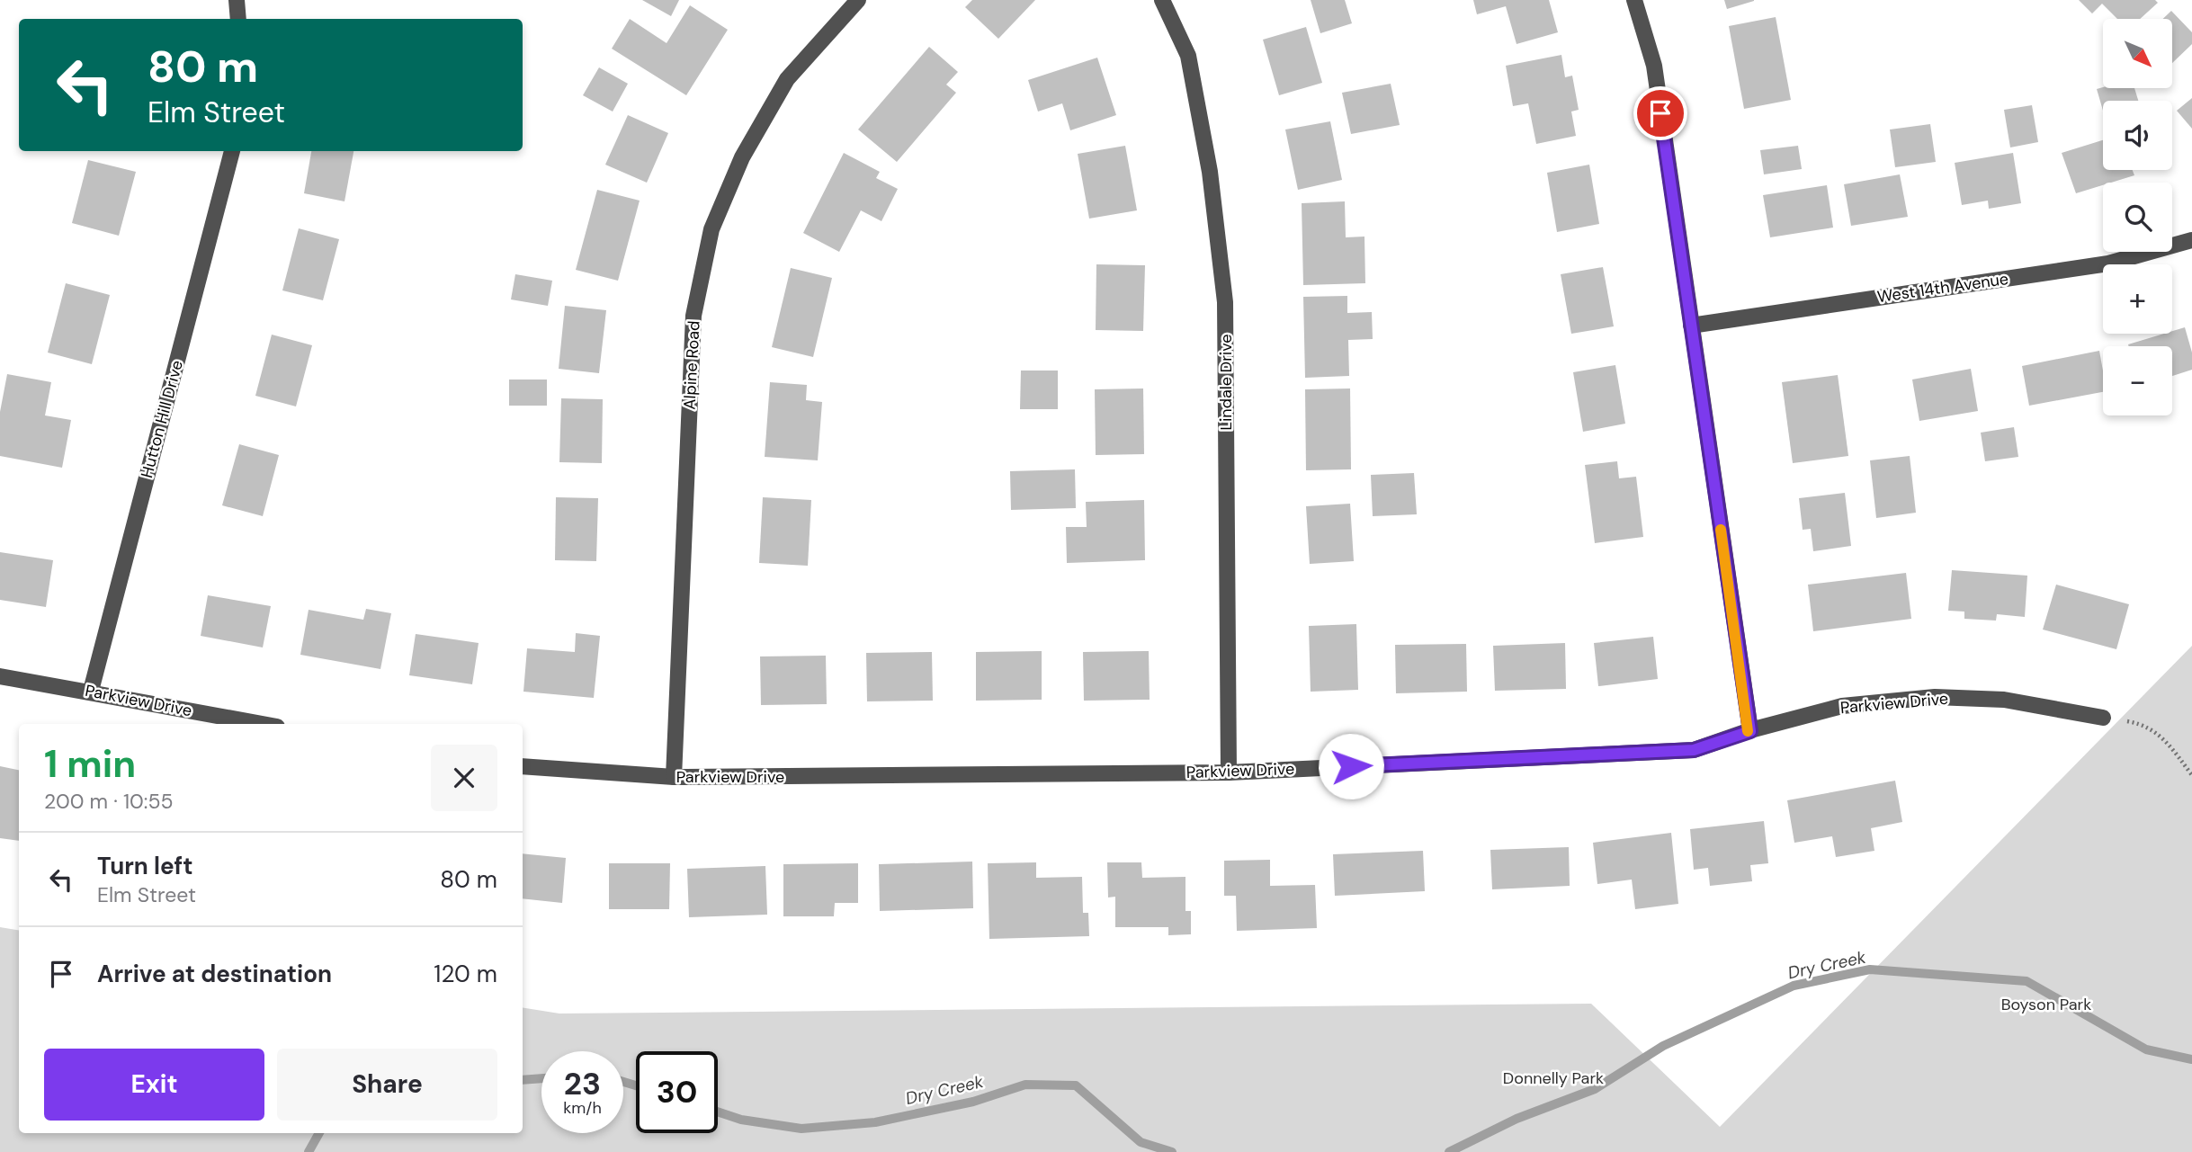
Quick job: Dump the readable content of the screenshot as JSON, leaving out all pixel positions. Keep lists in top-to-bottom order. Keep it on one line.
{"streets":{"street":["West 14th Avenue","Alpine Road","Lindale Drive","Hutton Hill Drive","Parkview Drive"]},"crossings":[["Alpine Road","Parkview Drive"],["Lindale Drive","Parkview Drive"],["Hutton Hill Drive","Parkview Drive"]],"water":["Dry Creek"],"parks":["Boyson Park","Donnelly Park"],"north":"bottom right","page":{"map_buttons":["+","−"],"turn":["80 m","Elm Street"],"heading":["1 min","200 m · 10:55"],"list":[{"name":"Turn left","note":"Elm Street","value":"80 m"},{"name":"Arrive at destination","value":"120 m"}],"buttons":["Exit","Share"],"speed":"23 km/h","limit":"30"}}
